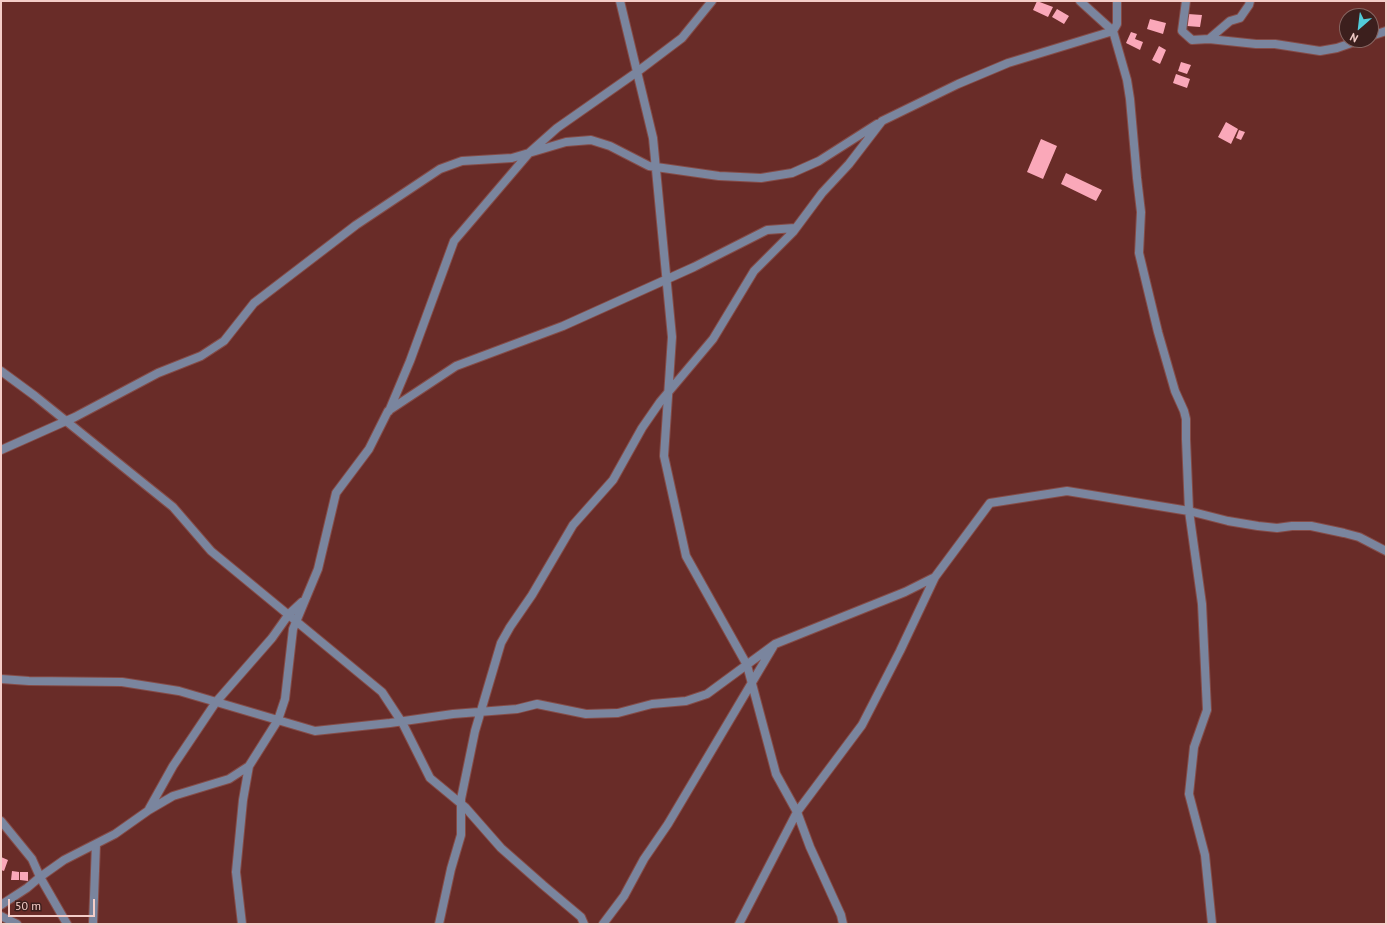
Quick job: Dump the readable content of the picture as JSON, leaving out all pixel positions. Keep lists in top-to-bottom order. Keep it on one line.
{"scale_bar":"50 m","north":"bottom left"}
